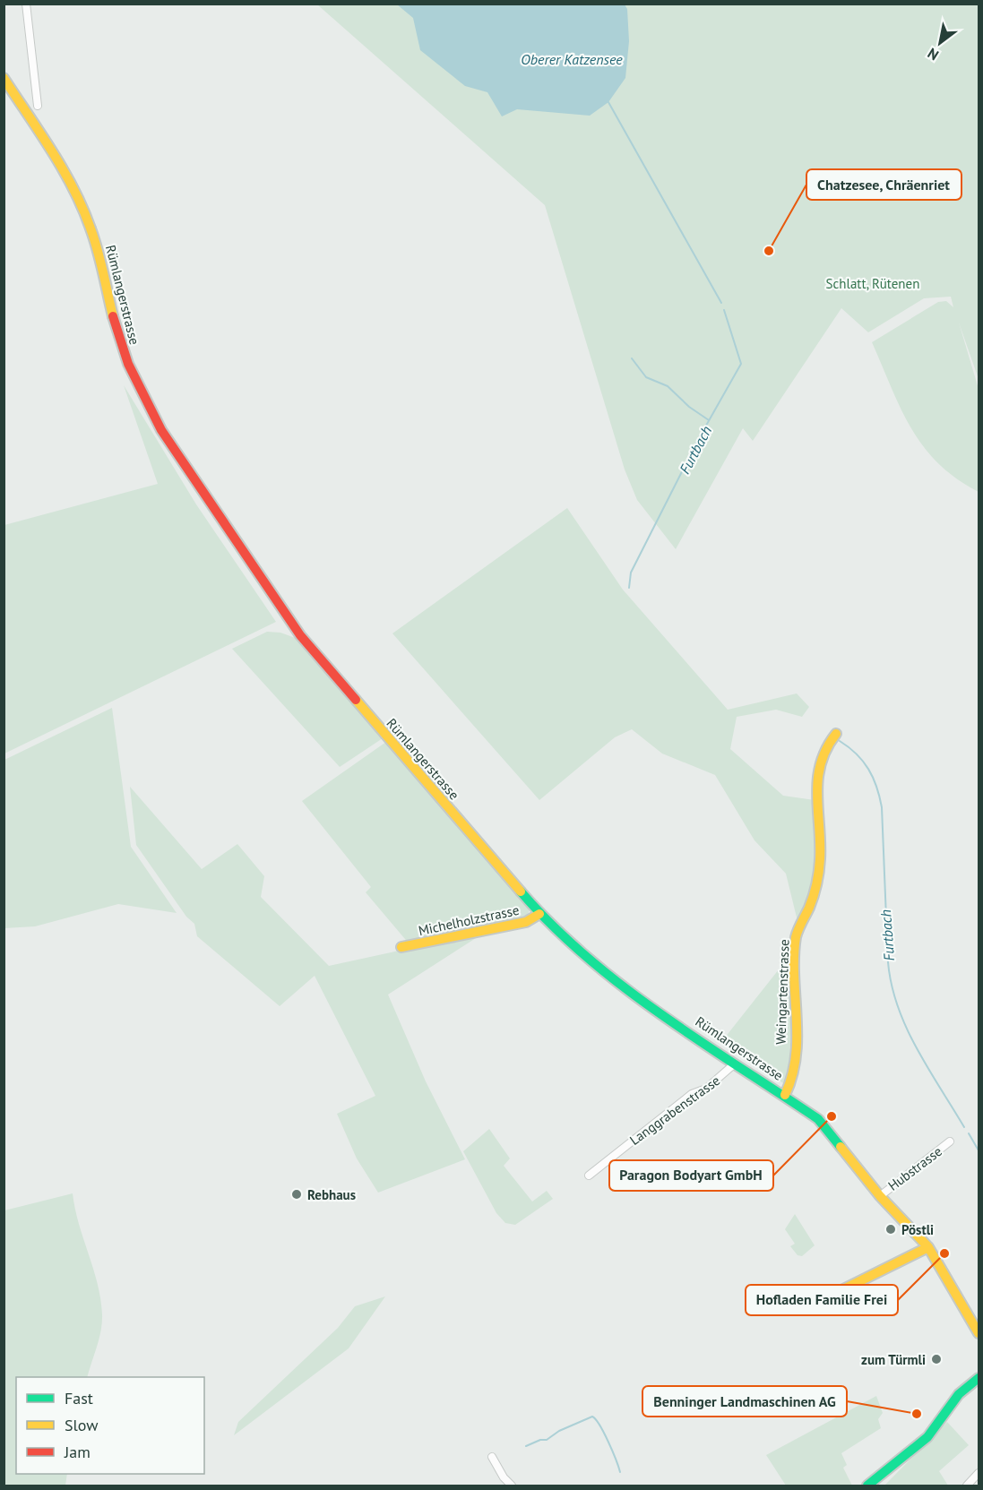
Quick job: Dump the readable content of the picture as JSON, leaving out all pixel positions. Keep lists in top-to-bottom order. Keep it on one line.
{"streets":{"street":["Rümlangerstrasse","Michelholzstrasse","Weingartenstrasse","Langgrabenstrasse","Hubstrasse"]},"crossings":[["Rümlangerstrasse","Michelholzstrasse"],["Rümlangerstrasse","Weingartenstrasse"],["Rümlangerstrasse","Langgrabenstrasse"],["Rümlangerstrasse","Hubstrasse"]],"water":["Oberer Katzensee","Furtbach"],"parks":["Schlatt, Rütenen"],"places":["Chatzesee, Chräenriet","Paragon Bodyart GmbH","Rebhaus","Pöstli","Hofladen Familie Frei","zum Türmli","Benninger Landmaschinen AG"],"legend":["Fast","Slow","Jam"],"north":"bottom left"}
